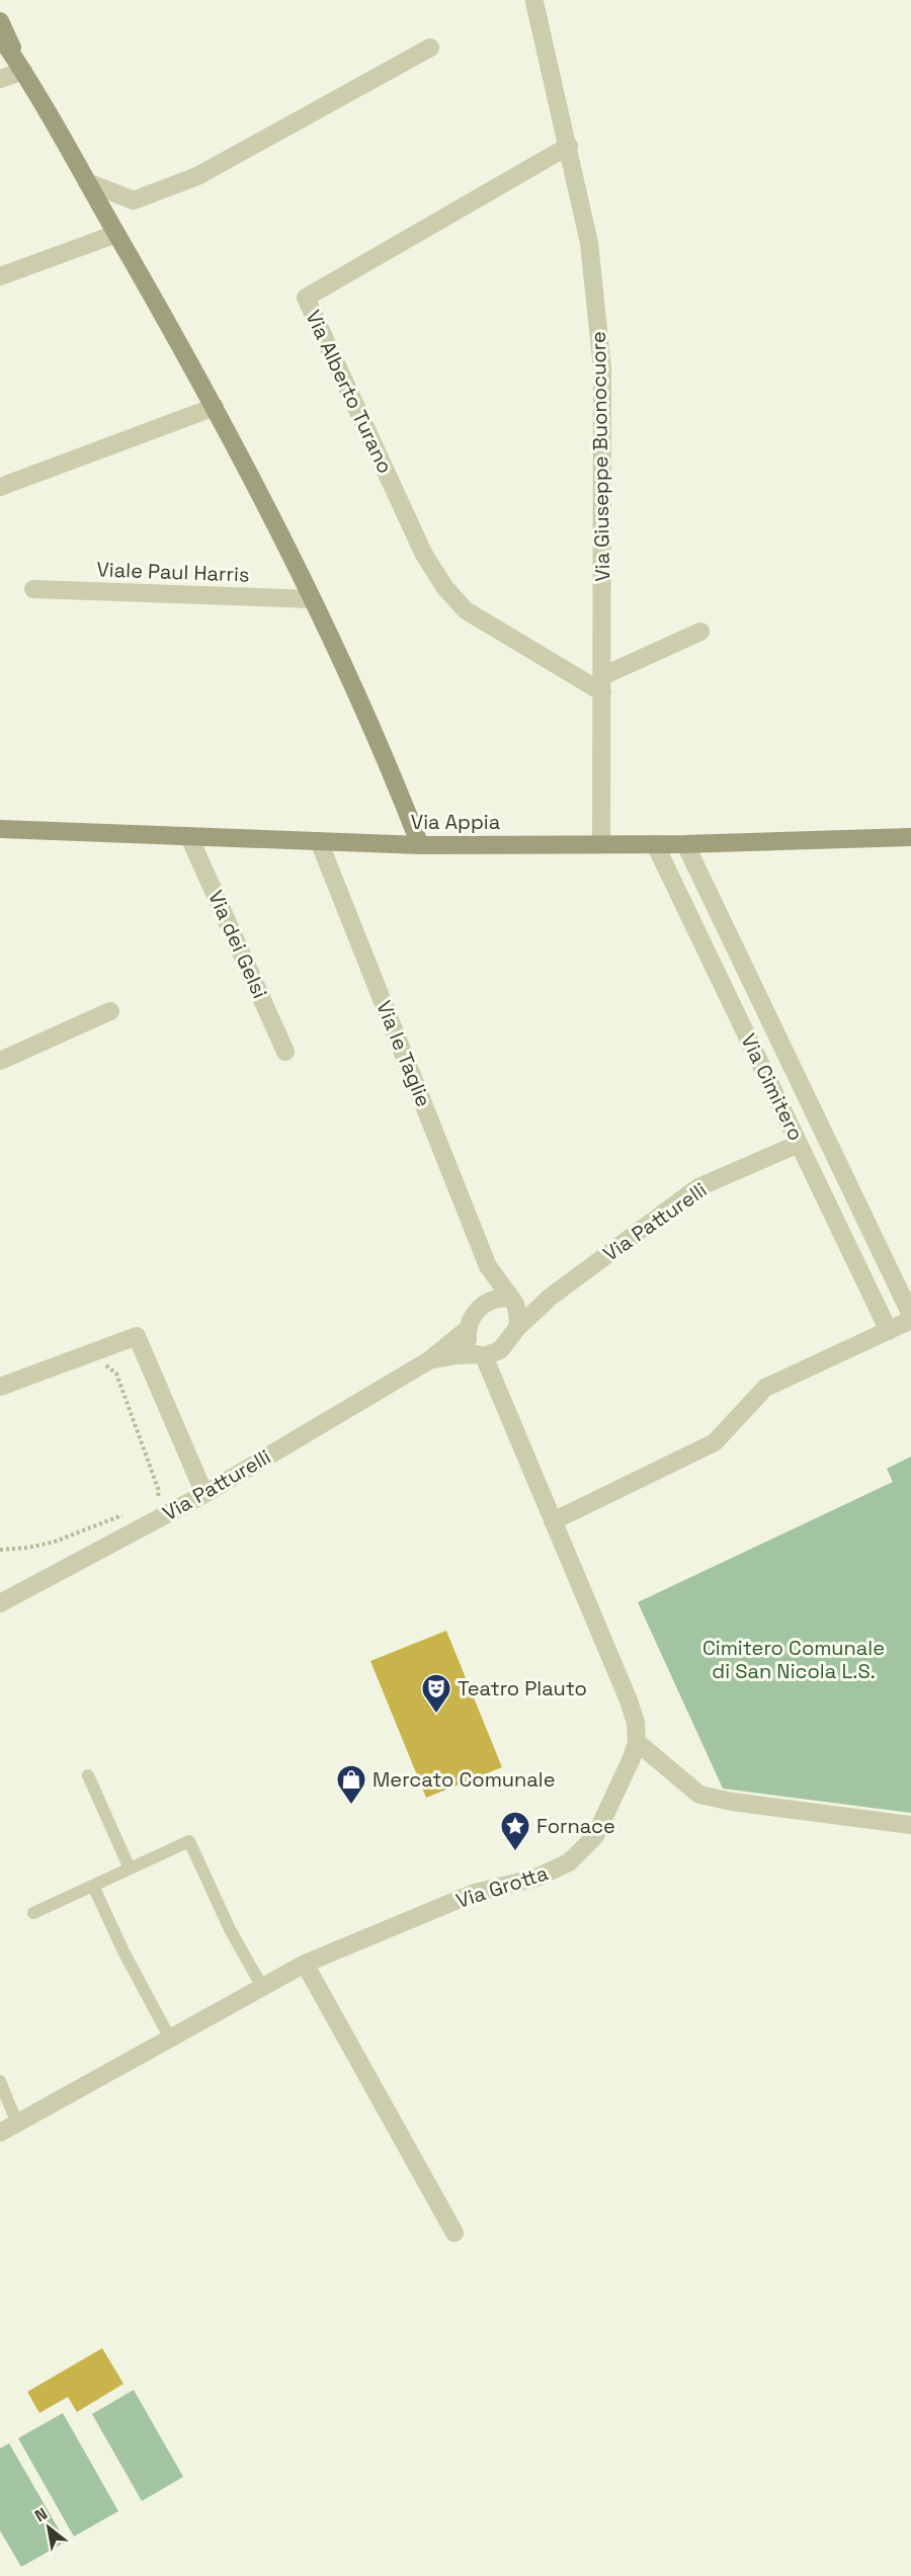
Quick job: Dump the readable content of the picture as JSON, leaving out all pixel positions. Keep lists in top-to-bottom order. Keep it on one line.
{"streets":{"street":["Via Alberto Turano","Via Giuseppe Buonocuore","Viale Paul Harris","Via Appia","Via dei Gelsi","Via le Taglie","Via Cimitero","Via Patturelli","Via Grotta"]},"crossings":[["Via Alberto Turano","Via Giuseppe Buonocuore"],["Via Giuseppe Buonocuore","Via Appia"],["Via Appia","Via dei Gelsi"],["Via Appia","Via le Taglie"],["Via Appia","Via Cimitero"],["Via le Taglie","Via Patturelli"],["Via le Taglie","Via Grotta"],["Via Cimitero","Via Patturelli"],["Via Patturelli","Via Grotta"]],"parks":["Cimitero Comunale di San Nicola L.S."],"places":{"theatre":["Teatro Plauto"],"shop":["Mercato Comunale"],"place":["Fornace"]},"north":"top left"}
